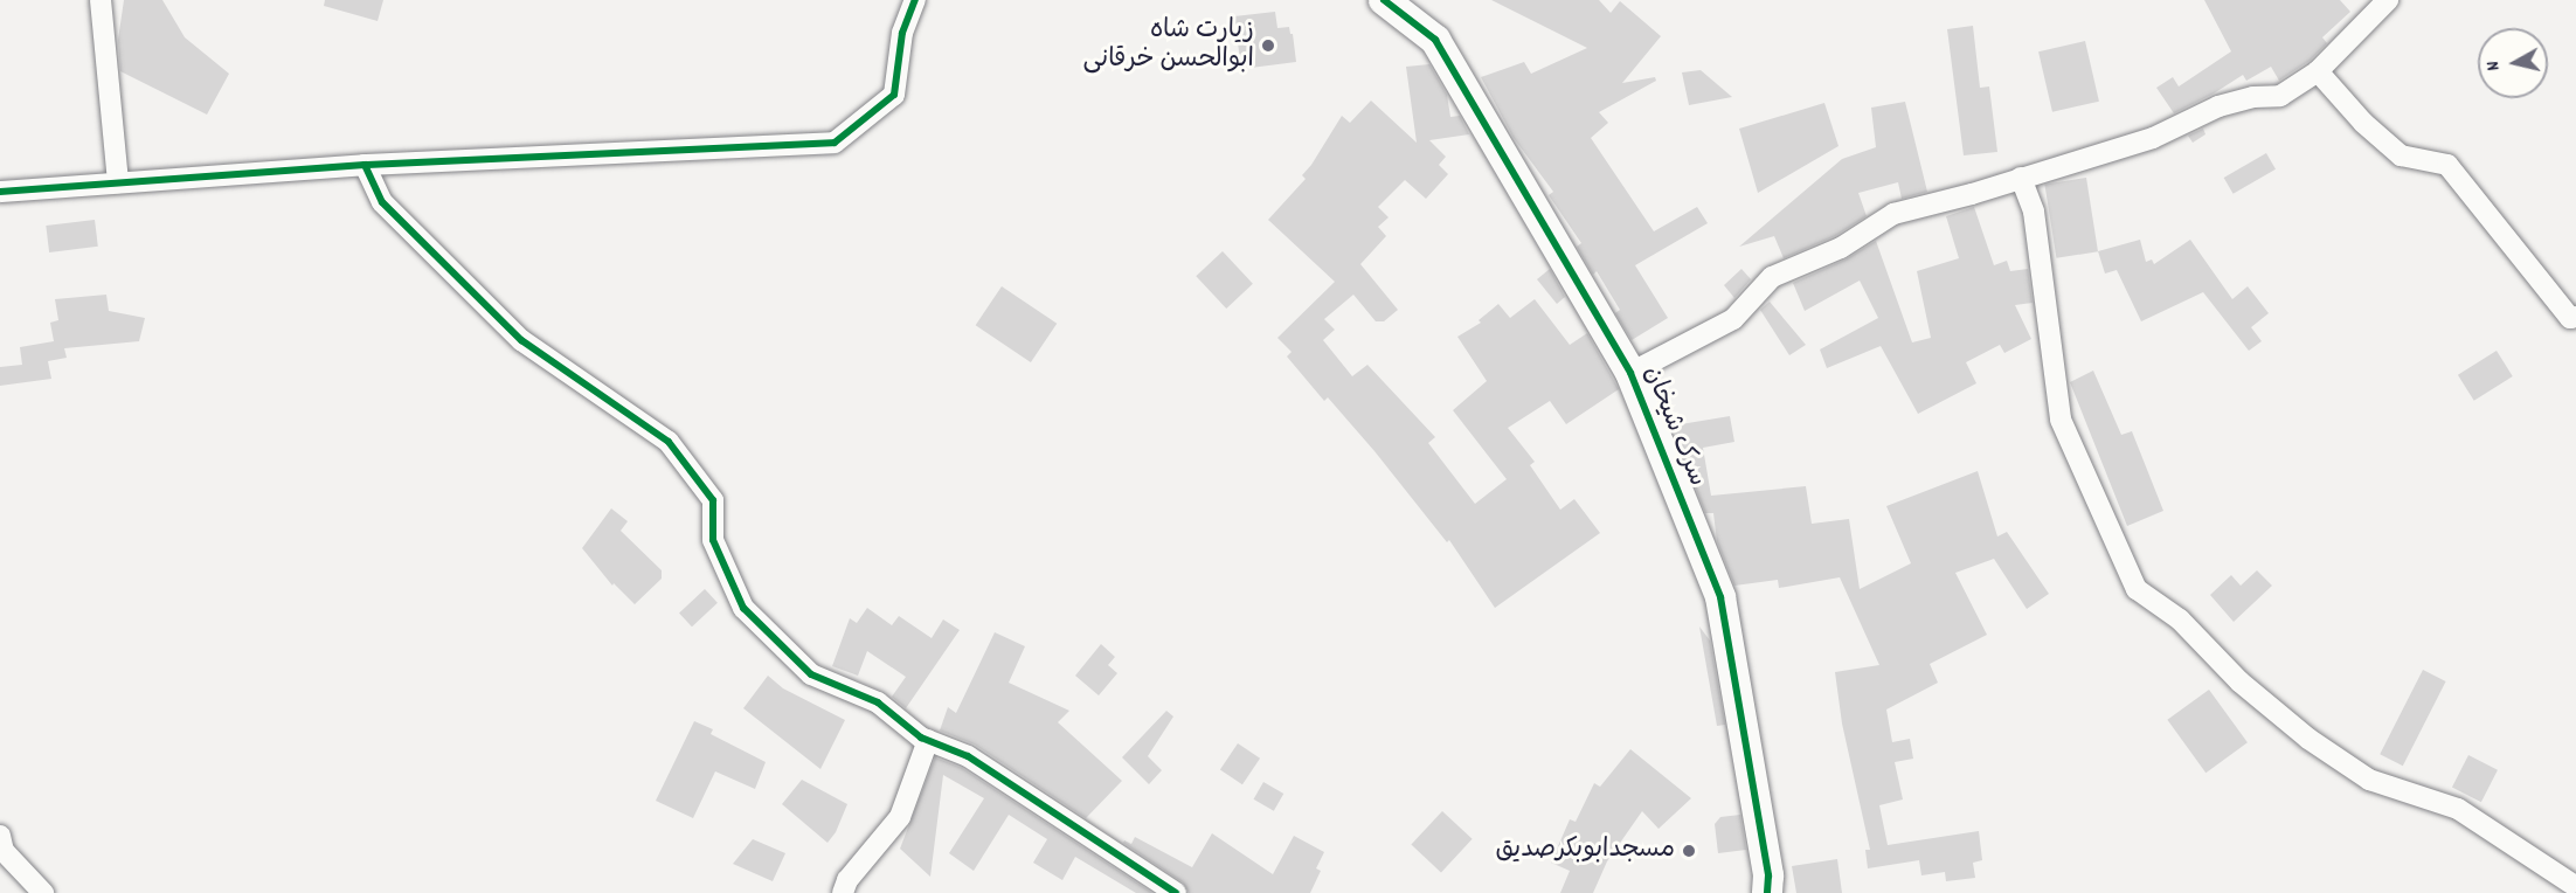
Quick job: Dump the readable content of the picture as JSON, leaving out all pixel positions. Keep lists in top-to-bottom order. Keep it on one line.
{"streets":{"street":["سرک شیخان"]},"places":["زیارت شاه ابوالحسن خرقانی","مسجدابوبکرصدیق"],"north":"left"}
